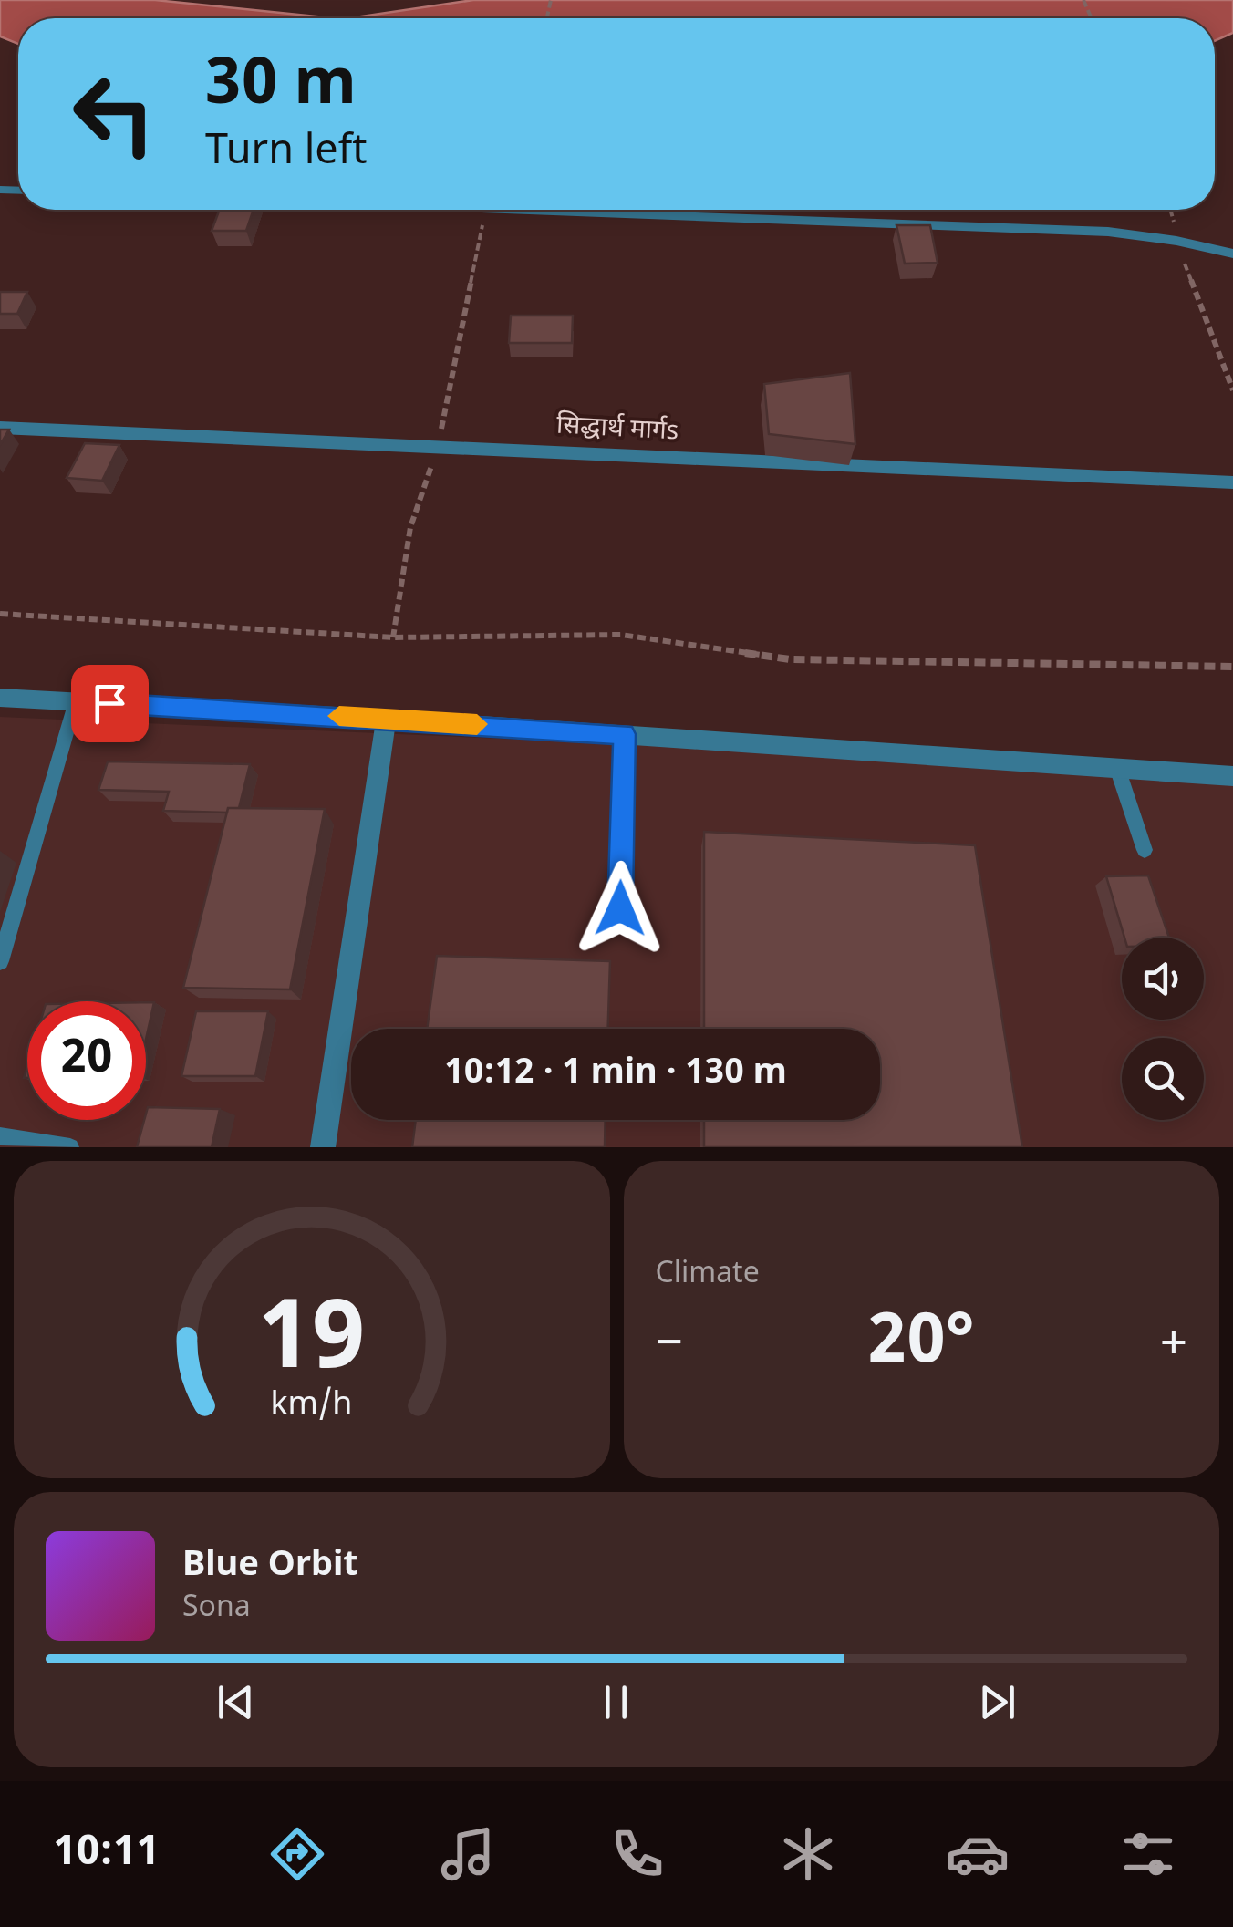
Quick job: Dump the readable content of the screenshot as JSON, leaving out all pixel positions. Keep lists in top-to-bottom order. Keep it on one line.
{"streets":{"street":["सिद्धार्थ मार्गs"]},"page":{"turn":["30 m","Turn left"],"limit":"20","trip":"10:12 · 1 min · 130 m","tile":"Climate","heat":["−","20°","+"],"song":["Blue Orbit","Sona"],"tabs":"10:11","gauge":["19","km/h"]}}
